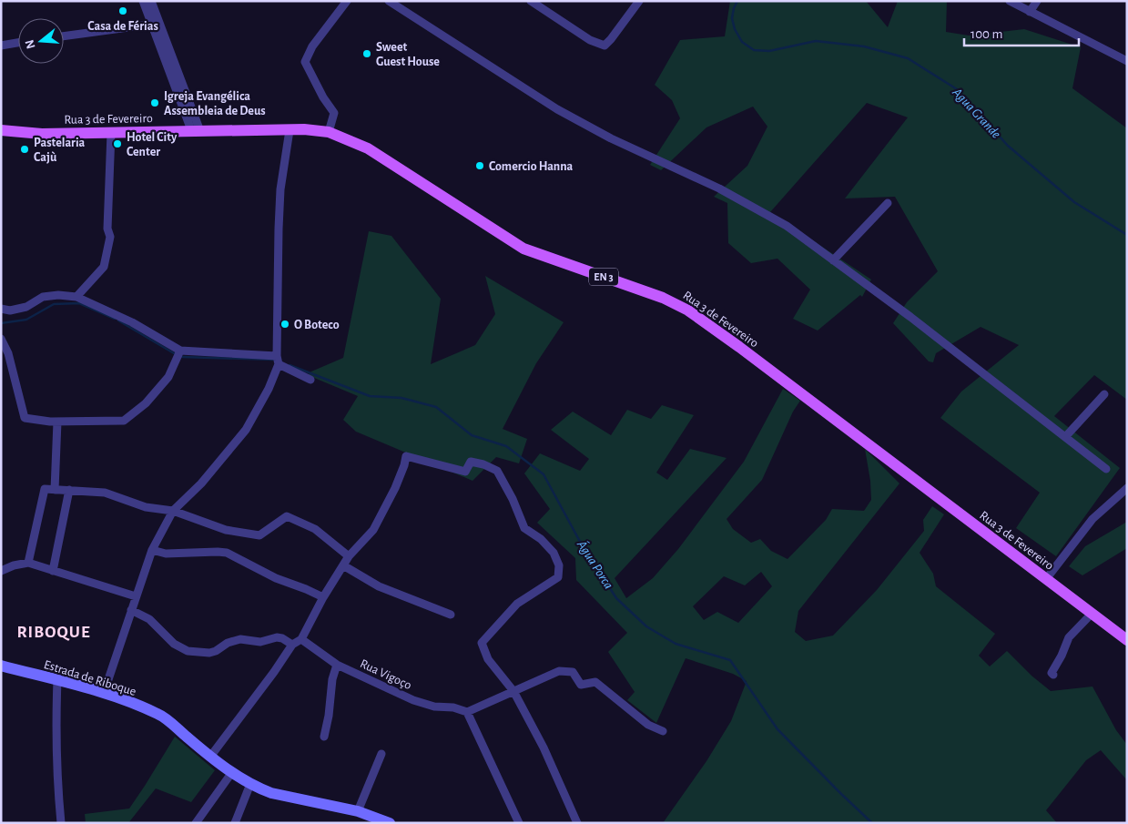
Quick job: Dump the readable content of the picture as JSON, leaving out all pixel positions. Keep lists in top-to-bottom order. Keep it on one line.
{"streets":{"main road":["Rua 3 de Fevereiro","EN 3","Estrada de Riboque"],"street":["Rua Vigoço"]},"districts":["RIBOQUE"],"water":["Agua Grande","Água Porca"],"places":["Casa de Férias","Sweet Guest House","Igreja Evangélica Assembleia de Deus","Hotel City Center","Pastelaria Cajù","Comercio Hanna","O Boteco"],"scale_bar":"100 m","north":"left"}
